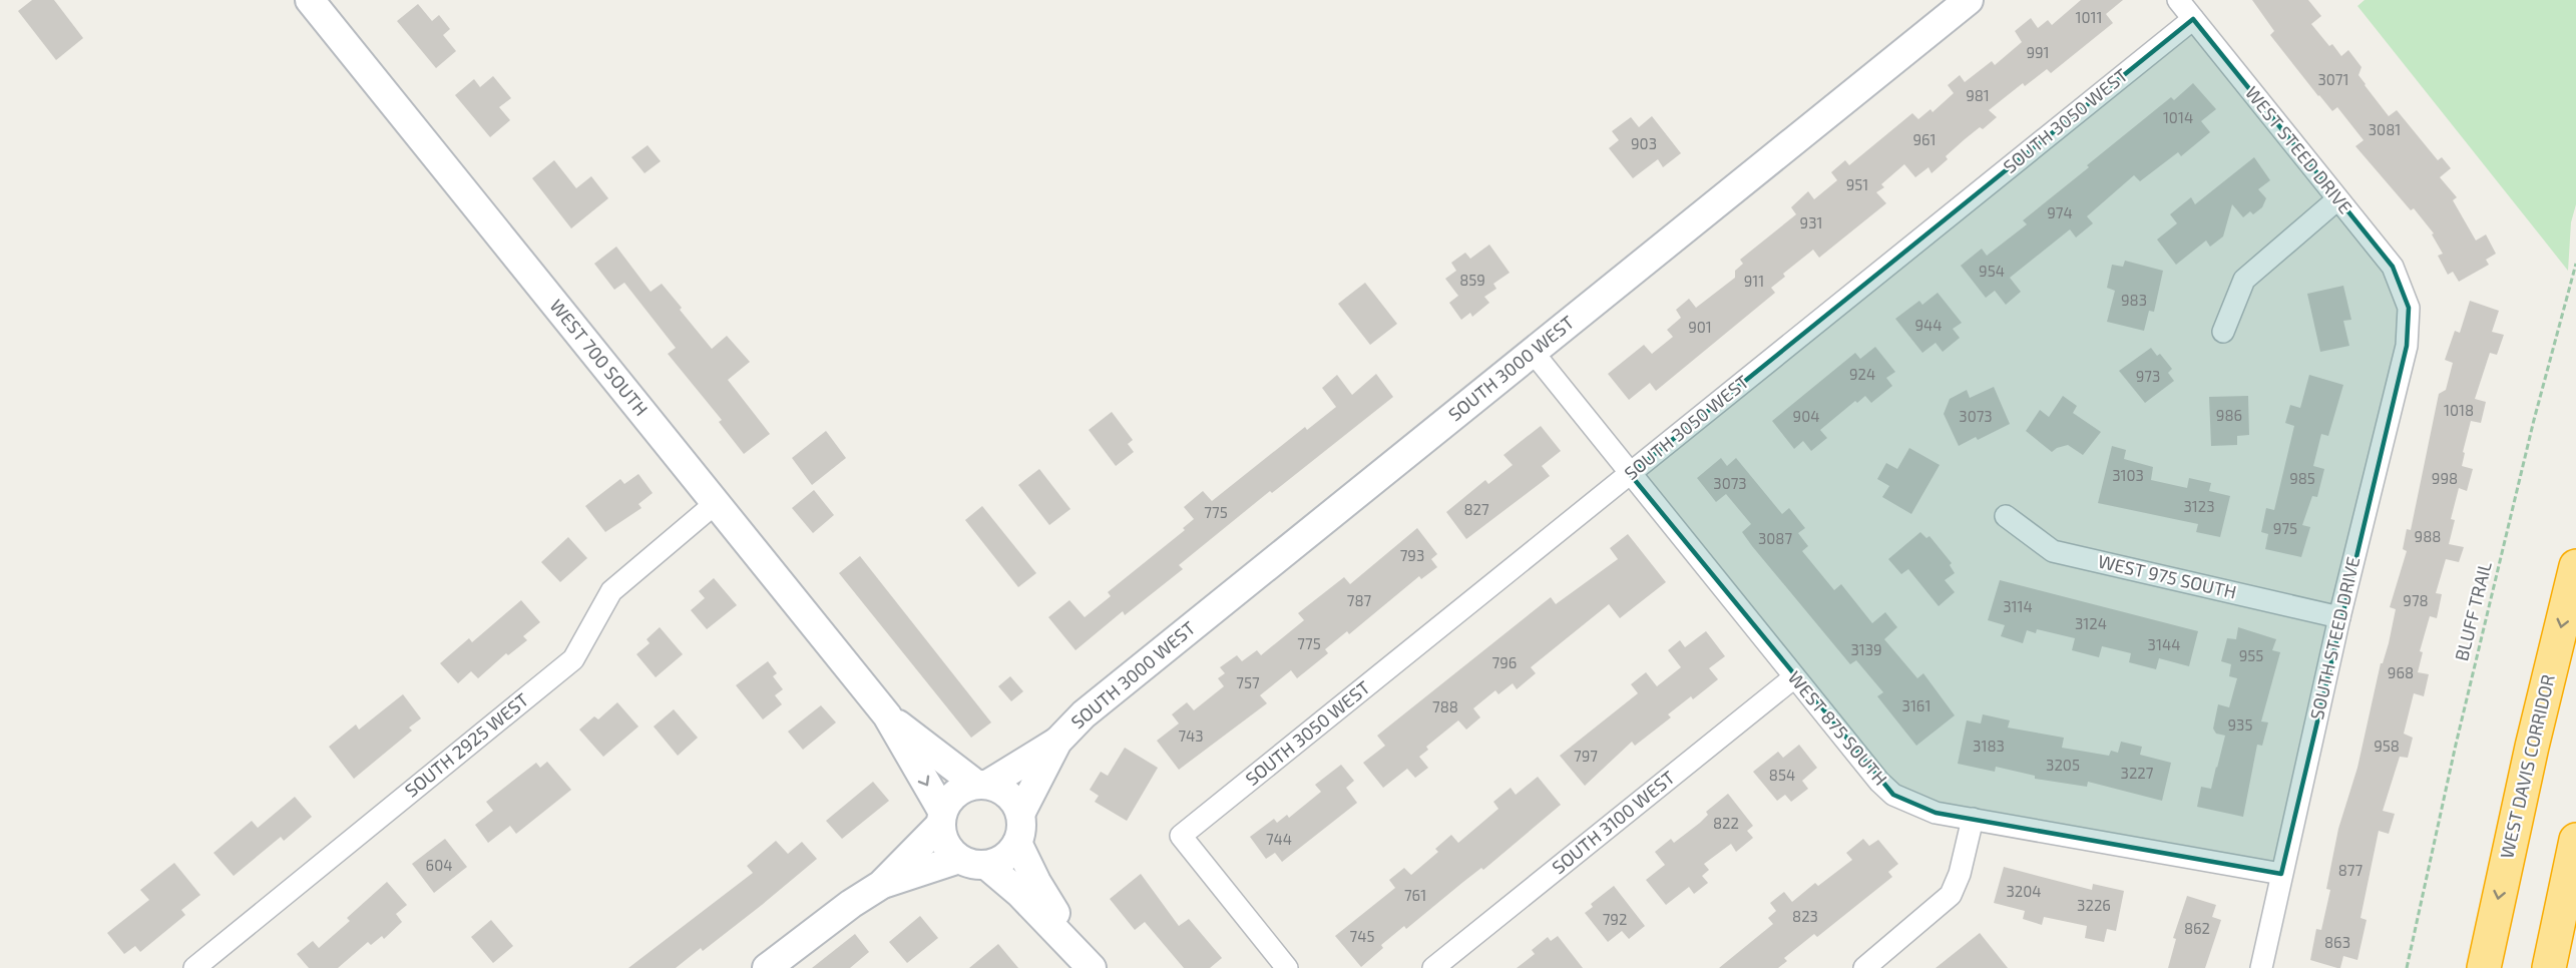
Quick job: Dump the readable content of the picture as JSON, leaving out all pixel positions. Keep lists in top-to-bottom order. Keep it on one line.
{"streets":{"highway":["WEST DAVIS CORRIDOR"],"main road":["WEST 700 SOUTH","SOUTH 3000 WEST"],"street":["SOUTH 3050 WEST","WEST STEED DRIVE","WEST 975 SOUTH","SOUTH STEED DRIVE","WEST 875 SOUTH","SOUTH 2925 WEST","SOUTH 3100 WEST"],"path":["BLUFF TRAIL"]},"crossings":[["SOUTH 3050 WEST","WEST STEED DRIVE"],["SOUTH 3050 WEST","WEST 875 SOUTH"],["WEST STEED DRIVE","SOUTH STEED DRIVE"],["WEST 700 SOUTH","SOUTH 3000 WEST"],["WEST 700 SOUTH","SOUTH 2925 WEST"],["SOUTH 3000 WEST","WEST 875 SOUTH"],["WEST 975 SOUTH","SOUTH STEED DRIVE"],["SOUTH STEED DRIVE","WEST 875 SOUTH"],["WEST 875 SOUTH","SOUTH 3100 WEST"]],"house_numbers":["1011","991","3071","981","1014","3081","961","903","951","974","931","954","859","911","983","944","901","924","973","1018","986","904","3073","3103","985","998","3073","3123","827","775","975","988","3087","793","787","978","3114","3124","775","3144","3139","955","796","968","757","3161","788","935","743","3183","958","797","3205","3227","854","822","744","604","877","3204","761","3226","823","792","862","745","863"]}
